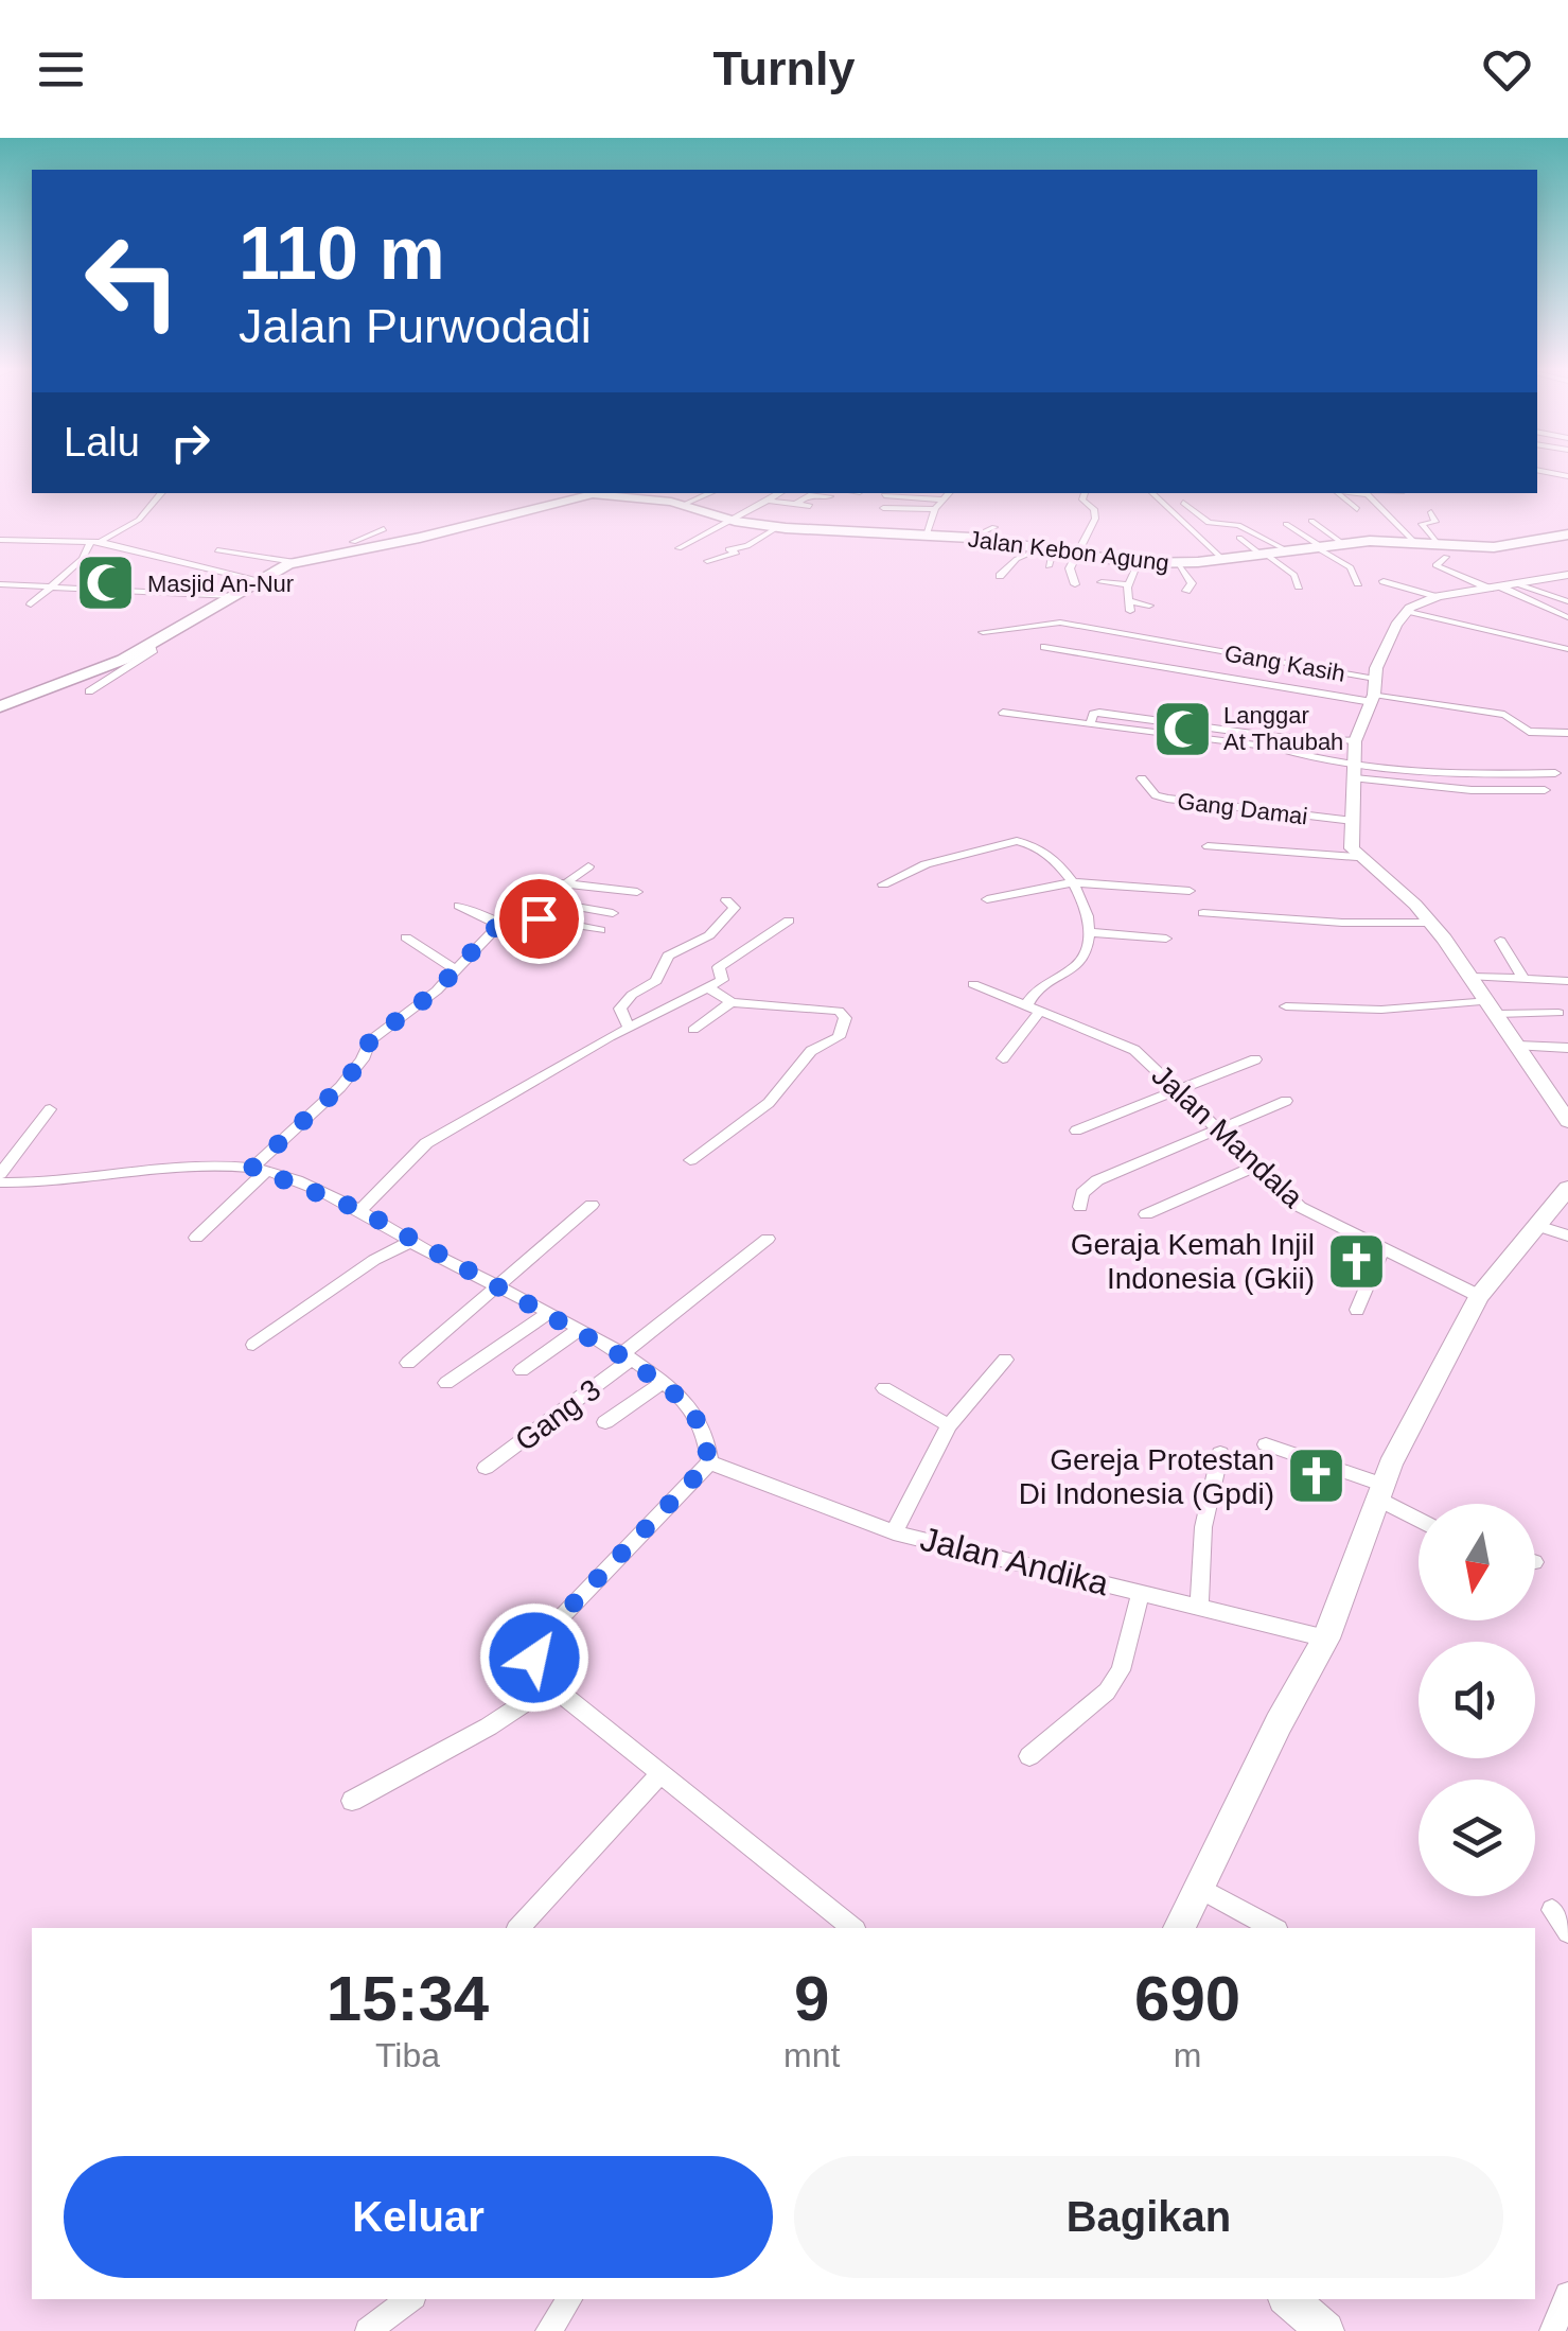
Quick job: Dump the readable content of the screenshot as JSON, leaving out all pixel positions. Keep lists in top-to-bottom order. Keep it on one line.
{"streets":{"highway":["Jalan Kebon Agung"],"street":["Gang Kasih","Gang Damai","Jalan Mandala","Gang 3","Jalan Andika"]},"places":{"mosque":["Masjid An-Nur","Langgar At Thaubah"],"church":["Geraja Kemah Injil Indonesia (Gkii)","Gereja Protestan Di Indonesia (Gpdi)"]},"north":"bottom","page":{"header":"Turnly","turn":["110 m","Jalan Purwodadi"],"then":"Lalu","eta":["15:34","Tiba","9","mnt","690","m"],"buttons":["Keluar","Bagikan"]}}
